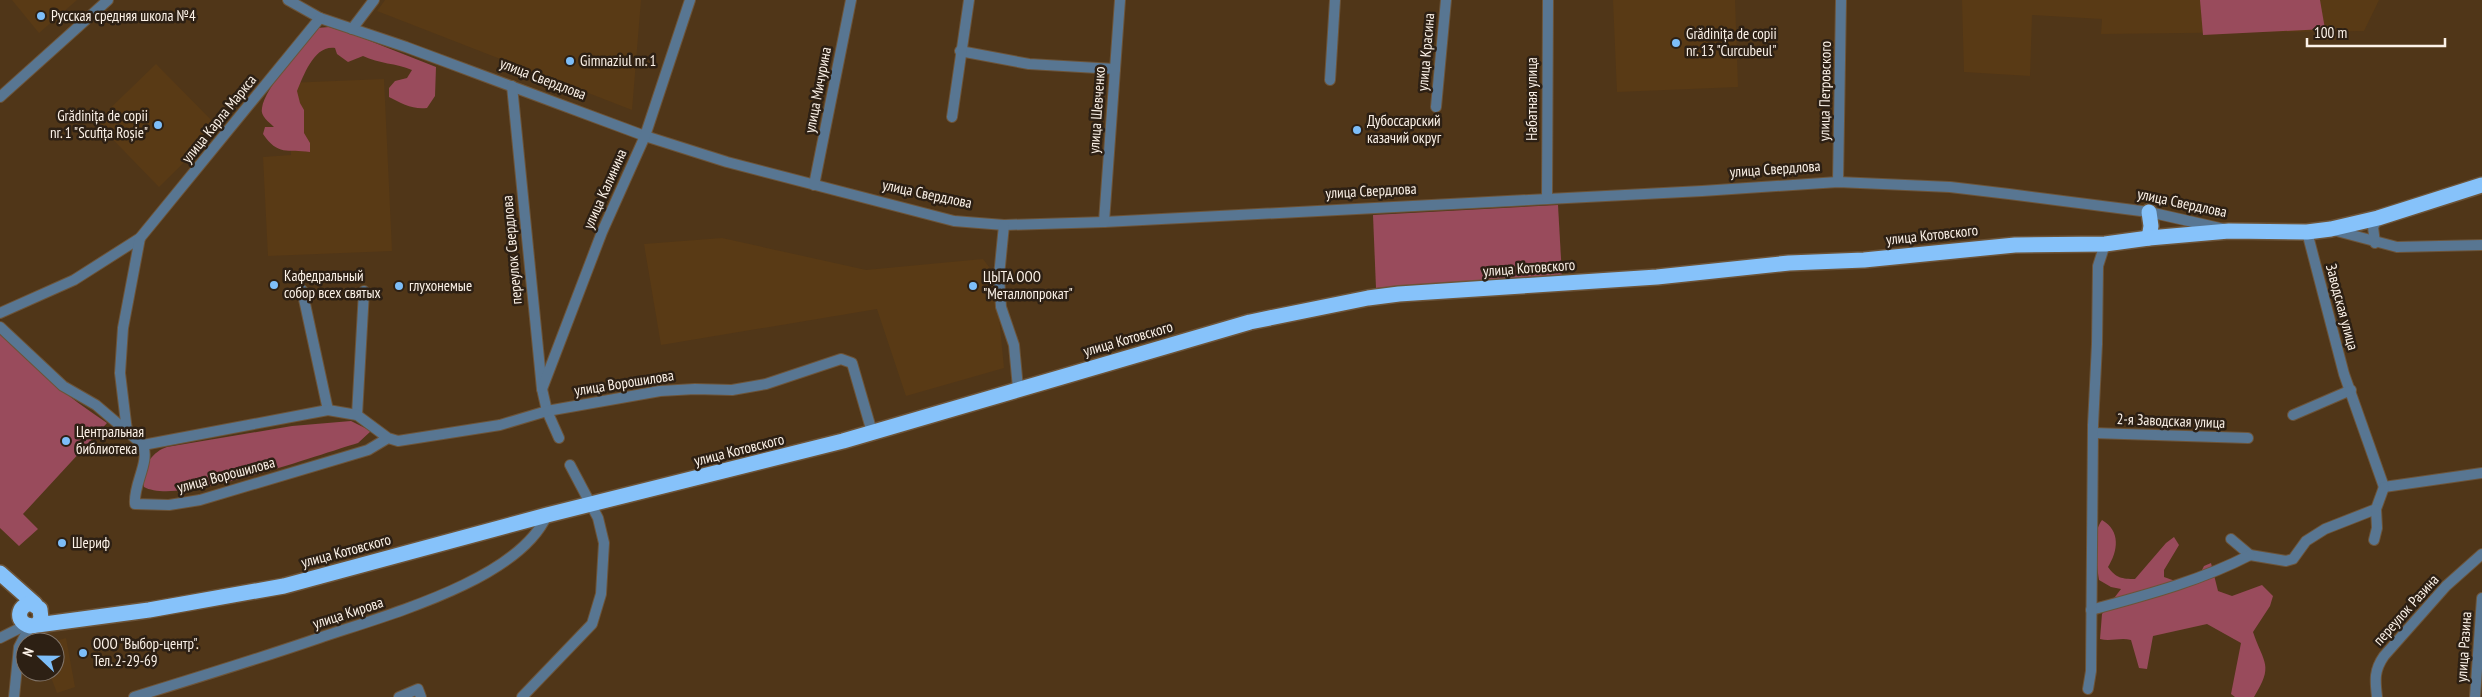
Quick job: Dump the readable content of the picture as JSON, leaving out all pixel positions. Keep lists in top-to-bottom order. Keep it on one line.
{"streets":{"highway":["улица Свердлова","улица Котовского"],"street":["улица Красина","улица Мичурина","улица Петровского","Набатная улица","улица Шевченко","улица Карла Маркса","улица Калинина","переулок Свердлова","Заводская улица","улица Ворошилова","2-я Заводская улица","переулок Разина","улица Кирова","улица Разина"]},"crossings":[["улица Свердлова","улица Мичурина"],["улица Свердлова","улица Петровского"],["улица Свердлова","Набатная улица"],["улица Свердлова","улица Шевченко"],["улица Свердлова","улица Карла Маркса"],["улица Свердлова","улица Калинина"],["улица Свердлова","улица Котовского"],["улица Свердлова","переулок Свердлова"],["улица Свердлова","Заводская улица"],["улица Калинина","переулок Свердлова"],["улица Котовского","улица Ворошилова"],["улица Котовского","улица Кирова"],["переулок Свердлова","улица Ворошилова"]],"places":["Русская средняя школа №4","Grădinița de copii nr. 13 \"Curcubeul\"","Gimnaziul nr. 1","Grădinița de copii nr. 1 \"Scufița Roșie\"","Дубоссарский казачий округ","Кафедральный собор всех святых","глухонемые","ЦЫТА ООО \"Металлопрокат\"","Центральная библиотека","Шериф","ООО \"Выбор-центр\". Тел. 2-29-69"],"scale_bar":"100 m","north":"left"}
